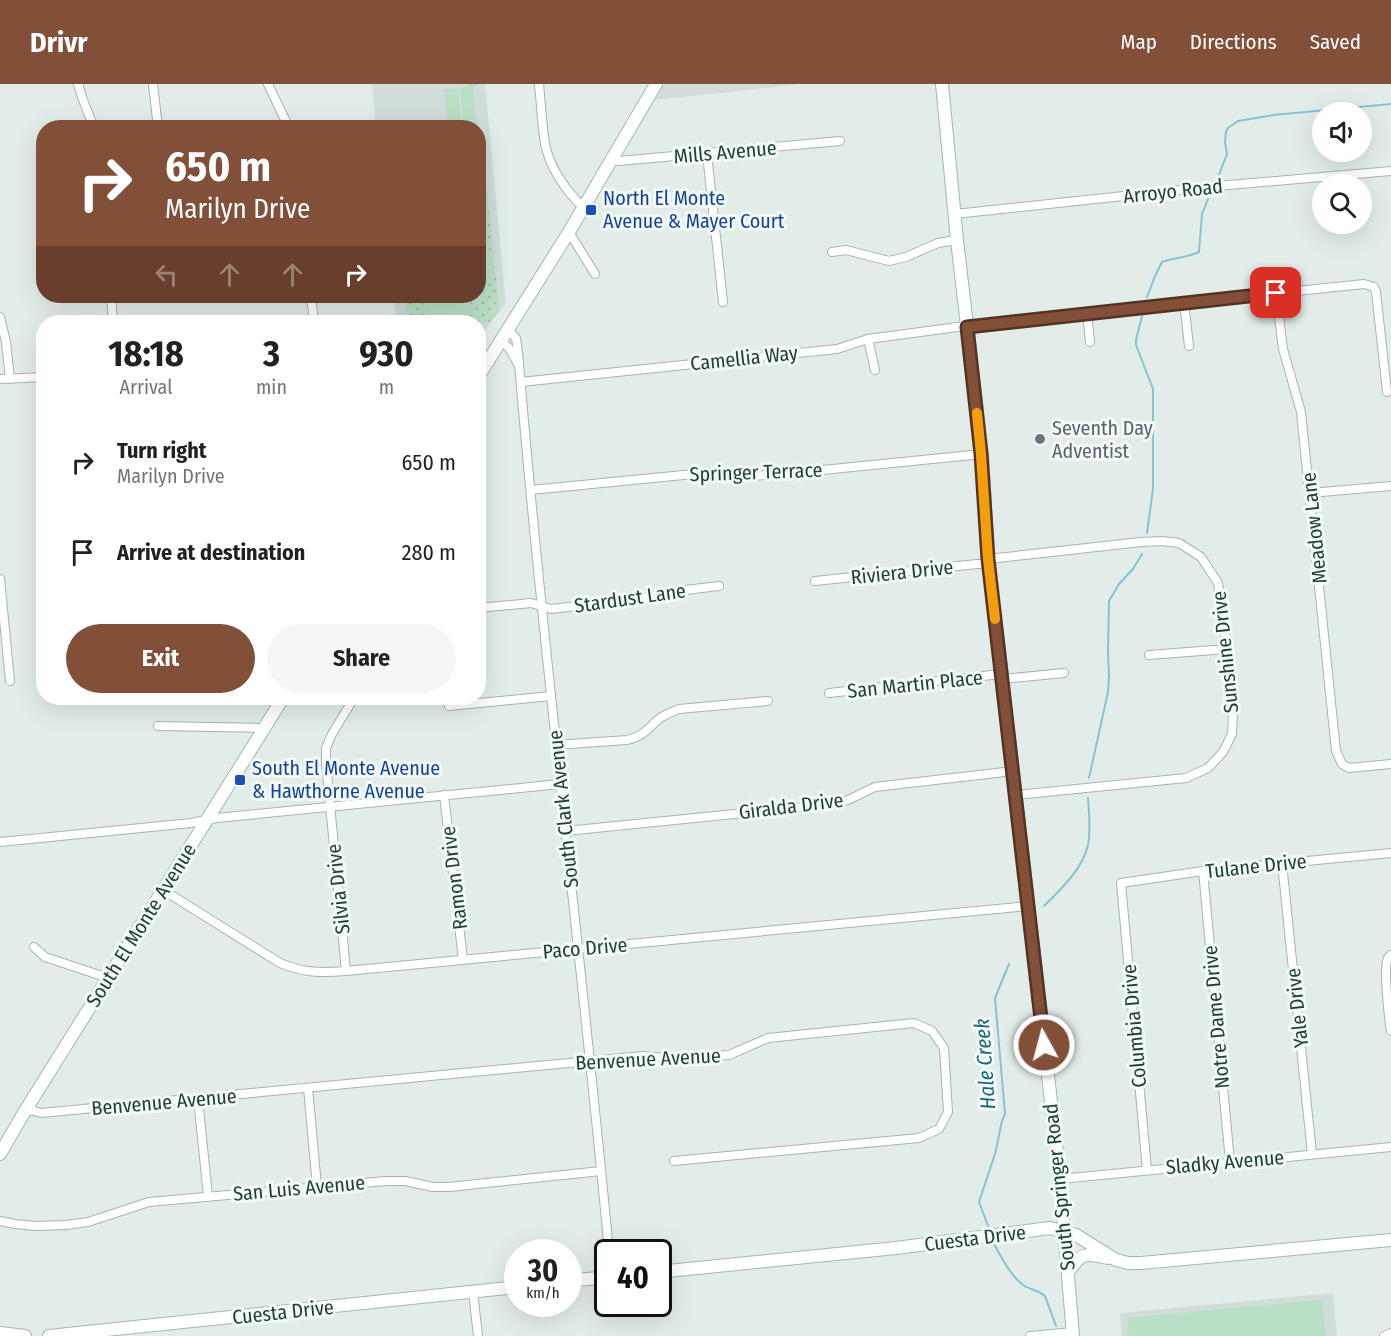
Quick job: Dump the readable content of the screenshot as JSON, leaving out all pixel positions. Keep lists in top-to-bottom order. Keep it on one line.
{"streets":{"street":["Mills Avenue","Arroyo Road","Camellia Way","Springer Terrace","Meadow Lane","Riviera Drive","Stardust Lane","Sunshine Drive","San Martin Place","Giralda Drive","South Clark Avenue","Tulane Drive","Ramon Drive","Silvia Drive","South El Monte Avenue","Paco Drive","Yale Drive","Notre Dame Drive","Columbia Drive","Benvenue Avenue","Sladky Avenue","South Springer Road","San Luis Avenue","Cuesta Drive"]},"crossings":[["Arroyo Road","South Springer Road"],["Camellia Way","Meadow Lane"],["Camellia Way","South Clark Avenue"],["Camellia Way","South Springer Road"],["Springer Terrace","South Clark Avenue"],["Springer Terrace","South Springer Road"],["Riviera Drive","Sunshine Drive"],["Riviera Drive","South Springer Road"],["Stardust Lane","South Clark Avenue"],["Sunshine Drive","South Springer Road"],["San Martin Place","South Springer Road"],["Giralda Drive","South Clark Avenue"],["Giralda Drive","South Springer Road"],["South Clark Avenue","Paco Drive"],["South Clark Avenue","Benvenue Avenue"],["South Clark Avenue","San Luis Avenue"],["Tulane Drive","Yale Drive"],["Tulane Drive","Notre Dame Drive"],["Tulane Drive","Columbia Drive"],["Ramon Drive","Paco Drive"],["Silvia Drive","Paco Drive"],["South El Monte Avenue","Paco Drive"],["South El Monte Avenue","Benvenue Avenue"],["Paco Drive","South Springer Road"],["Yale Drive","Sladky Avenue"],["Notre Dame Drive","Sladky Avenue"],["Columbia Drive","Sladky Avenue"],["Sladky Avenue","South Springer Road"],["South Springer Road","Cuesta Drive"]],"water":["Hale Creek"],"places":{"transit":["North El Monte Avenue & Mayer Court","South El Monte Avenue & Hawthorne Avenue"],"other":["Seventh Day Adventist"]},"page":{"header":"Drivr","nav":["Map","Directions","Saved"],"turn":["650 m","Marilyn Drive"],"eta":["18:18","Arrival","3","min","930","m"],"list":[{"name":"Turn right","note":"Marilyn Drive","value":"650 m"},{"name":"Arrive at destination","value":"280 m"}],"buttons":["Exit","Share"],"speed":"30 km/h","limit":"40"}}
